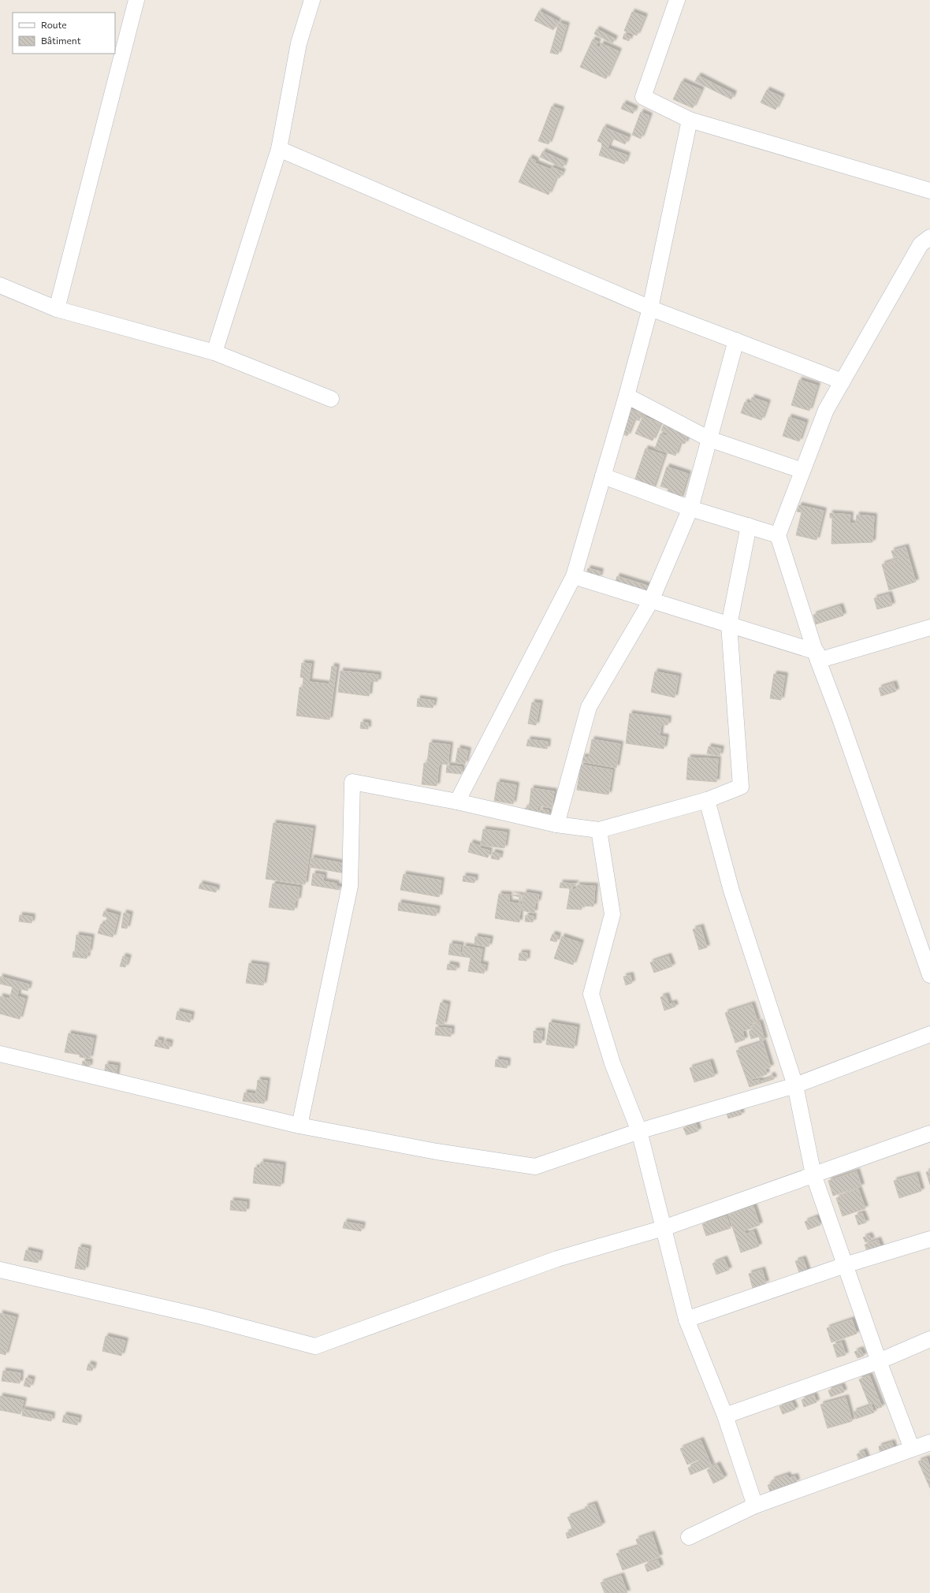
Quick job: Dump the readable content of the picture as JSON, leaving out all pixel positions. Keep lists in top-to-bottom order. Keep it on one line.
{"legend":["Route","Bâtiment"]}
